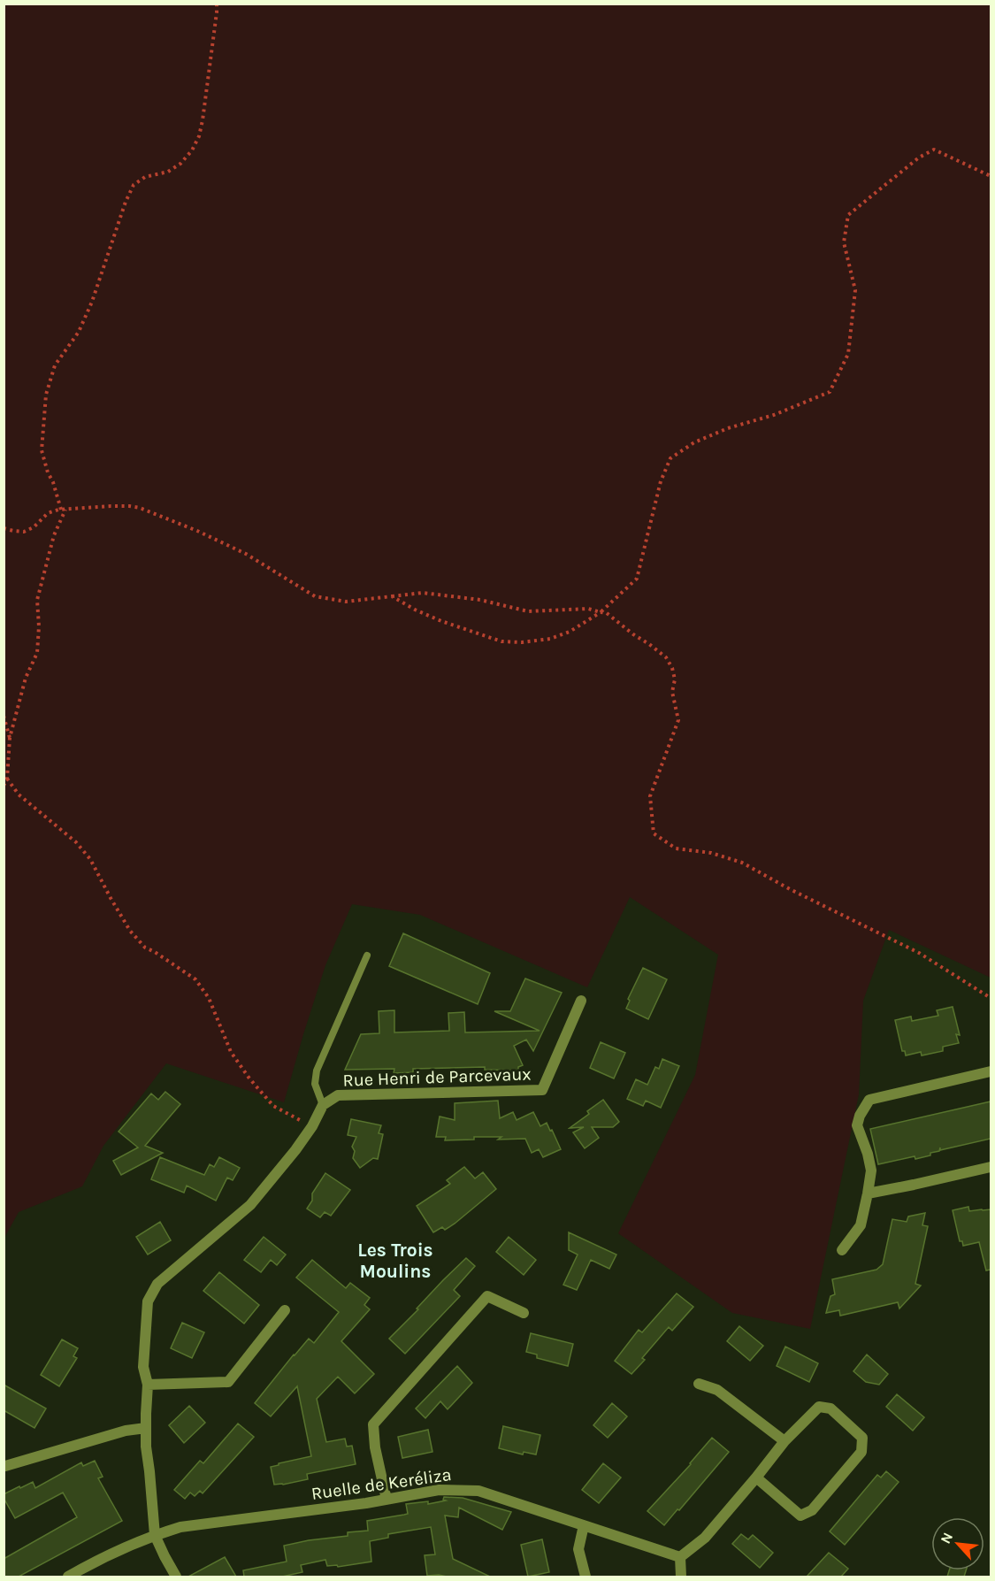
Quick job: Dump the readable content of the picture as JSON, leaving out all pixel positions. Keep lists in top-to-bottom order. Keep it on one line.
{"streets":{"street":["Rue Henri de Parcevaux","Ruelle de Keréliza"]},"crossings":[["Rue Henri de Parcevaux","Ruelle de Keréliza"]],"districts":["Les Trois Moulins"],"north":"top left"}
